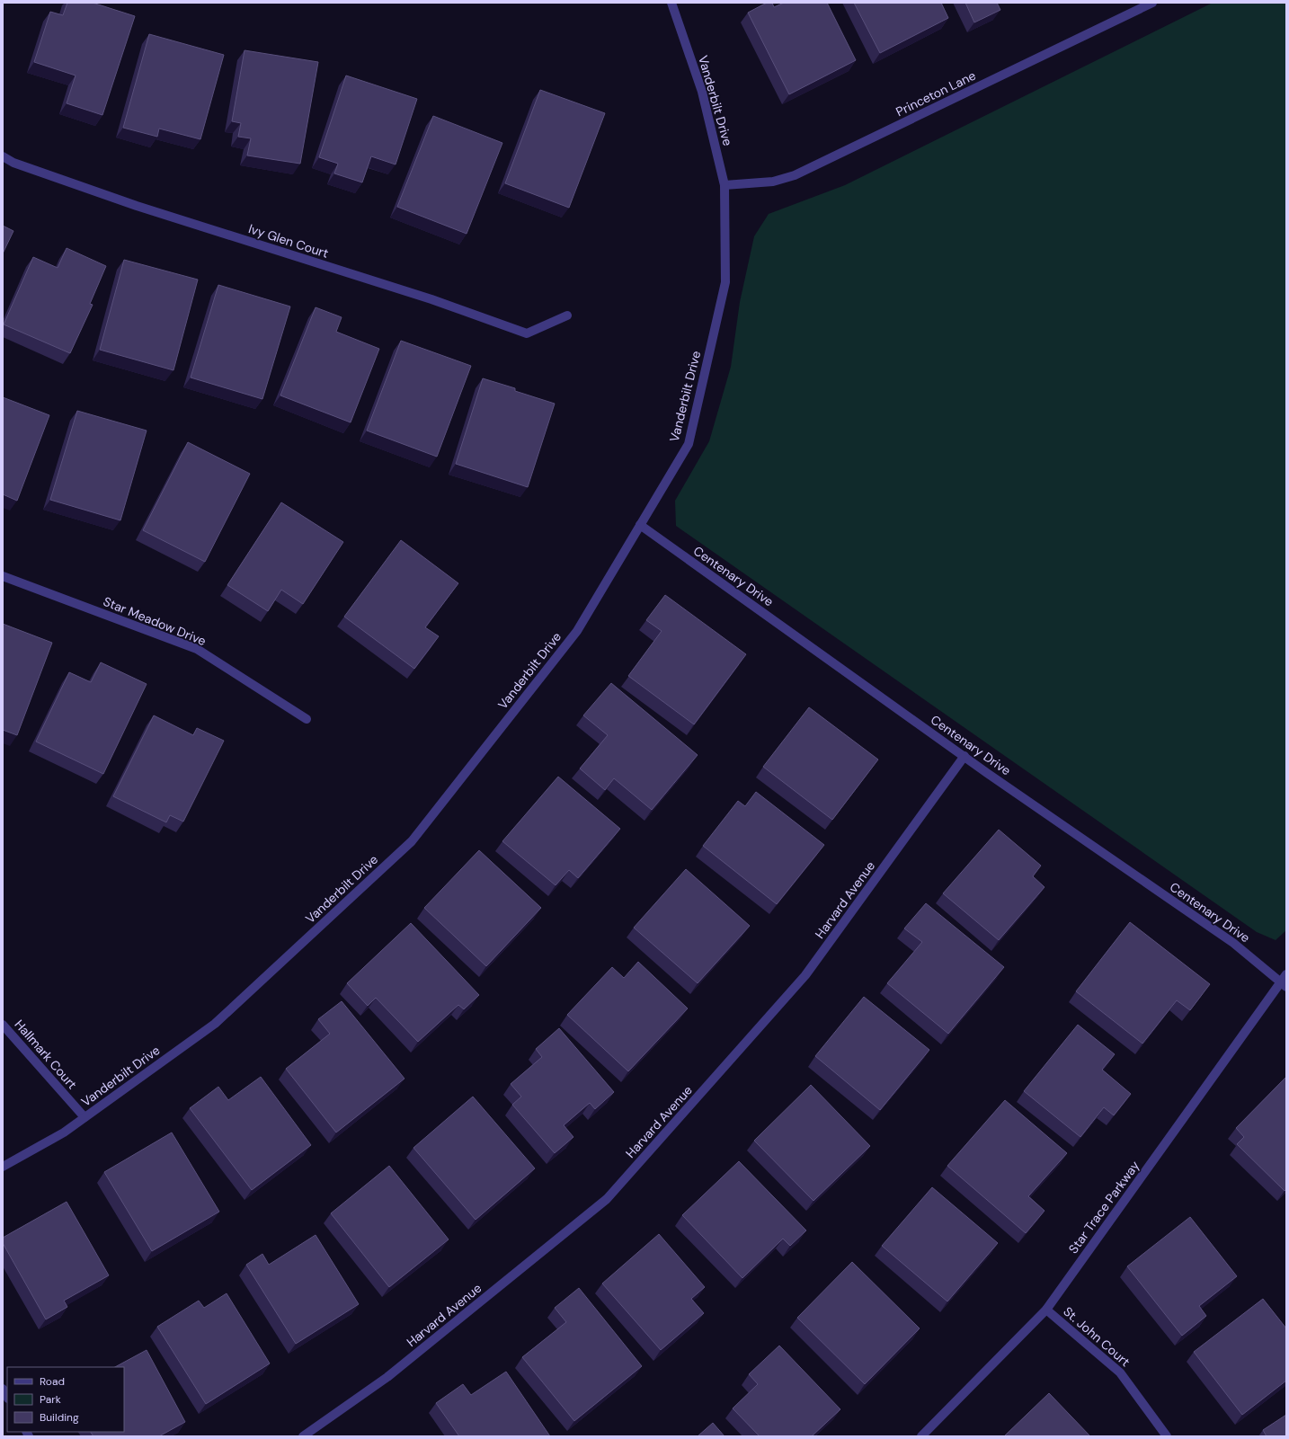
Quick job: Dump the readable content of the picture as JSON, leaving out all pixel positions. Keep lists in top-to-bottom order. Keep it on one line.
{"streets":{"street":["Princeton Lane","Vanderbilt Drive","Ivy Glen Court","Centenary Drive","Star Meadow Drive","Harvard Avenue","Hallmark Court","Star Trace Parkway","St. John Court"]},"crossings":[["Princeton Lane","Vanderbilt Drive"],["Vanderbilt Drive","Centenary Drive"],["Vanderbilt Drive","Hallmark Court"],["Centenary Drive","Harvard Avenue"],["Centenary Drive","Star Trace Parkway"],["Star Trace Parkway","St. John Court"]],"legend":["Road","Park","Building"]}
